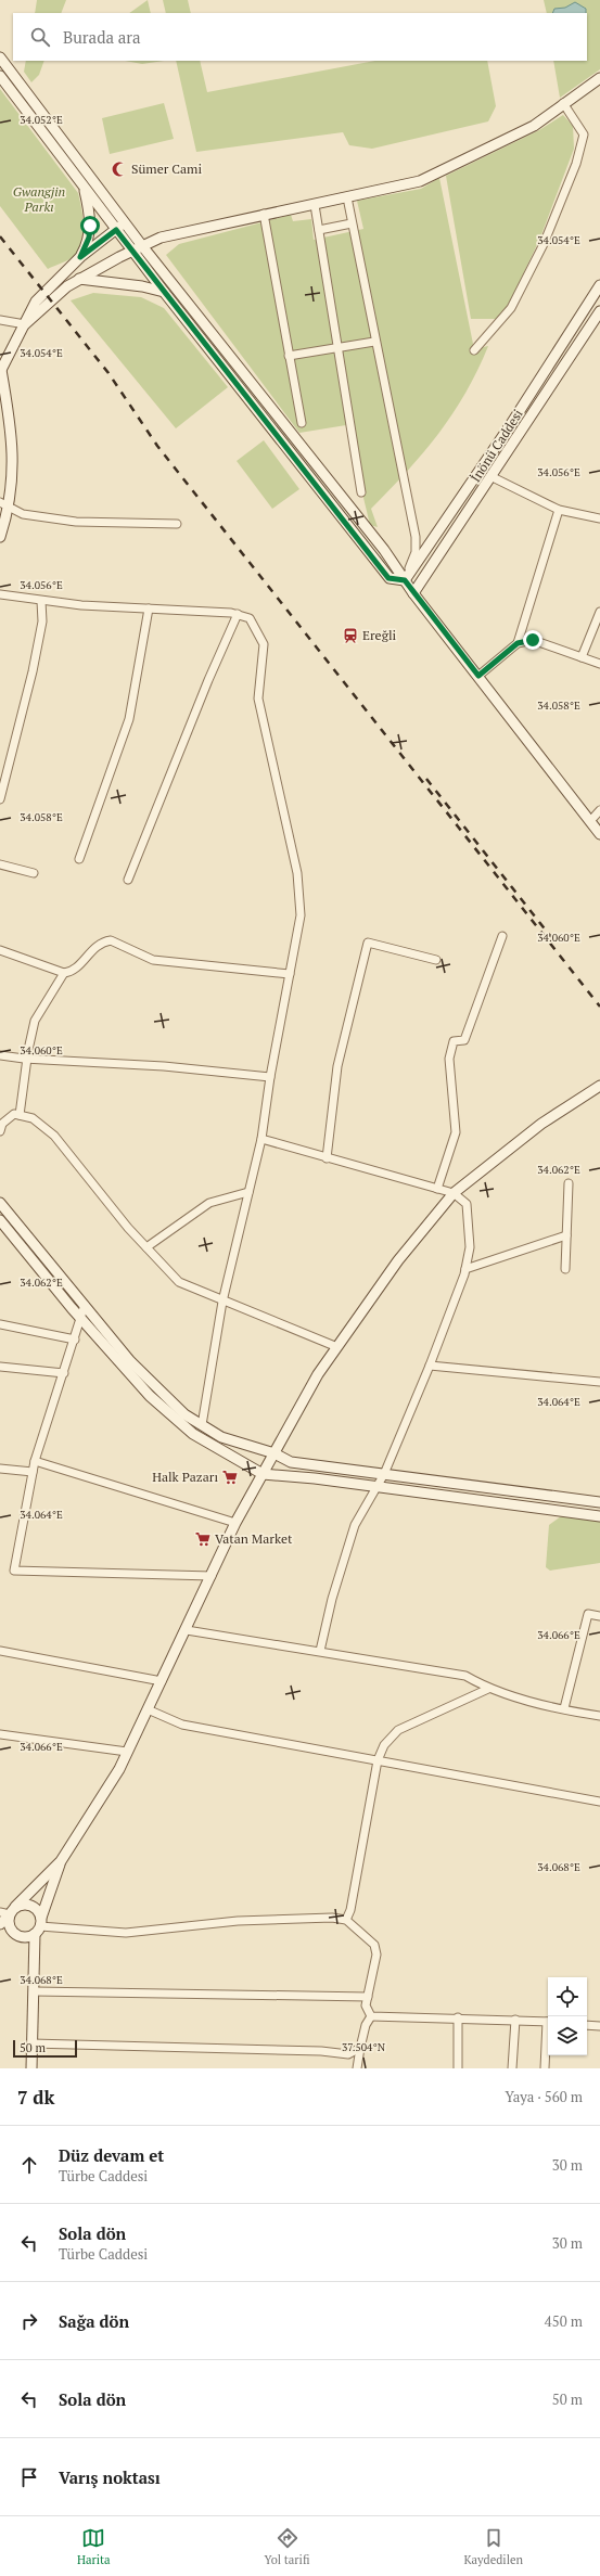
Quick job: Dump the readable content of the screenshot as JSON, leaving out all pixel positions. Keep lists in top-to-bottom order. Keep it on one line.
{"streets":{"main road":["İnönü Caddesi"]},"parks":["Gwangjin Parkı"],"places":{"mosque":["Sümer Cami"],"station":["Ereğli"],"supermarket":["Halk Pazarı","Vatan Market"]},"scale_bar":"50 m","page":{"search":"Burada ara","scale":"50 m","heading":["7 dk","Yaya · 560 m"],"list":[["Düz devam et","Türbe Caddesi","30 m"],["Sola dön","Türbe Caddesi","30 m"],["Sağa dön","450 m"],["Sola dön","50 m"],"Varış noktası"],"nav":["Harita","Yol tarifi","Kaydedilen"]},"coordinates":["34.052°E","34.054°E","34.056°E","34.058°E","34.060°E","34.062°E","34.064°E","34.066°E","34.068°E","37.504°N"]}
